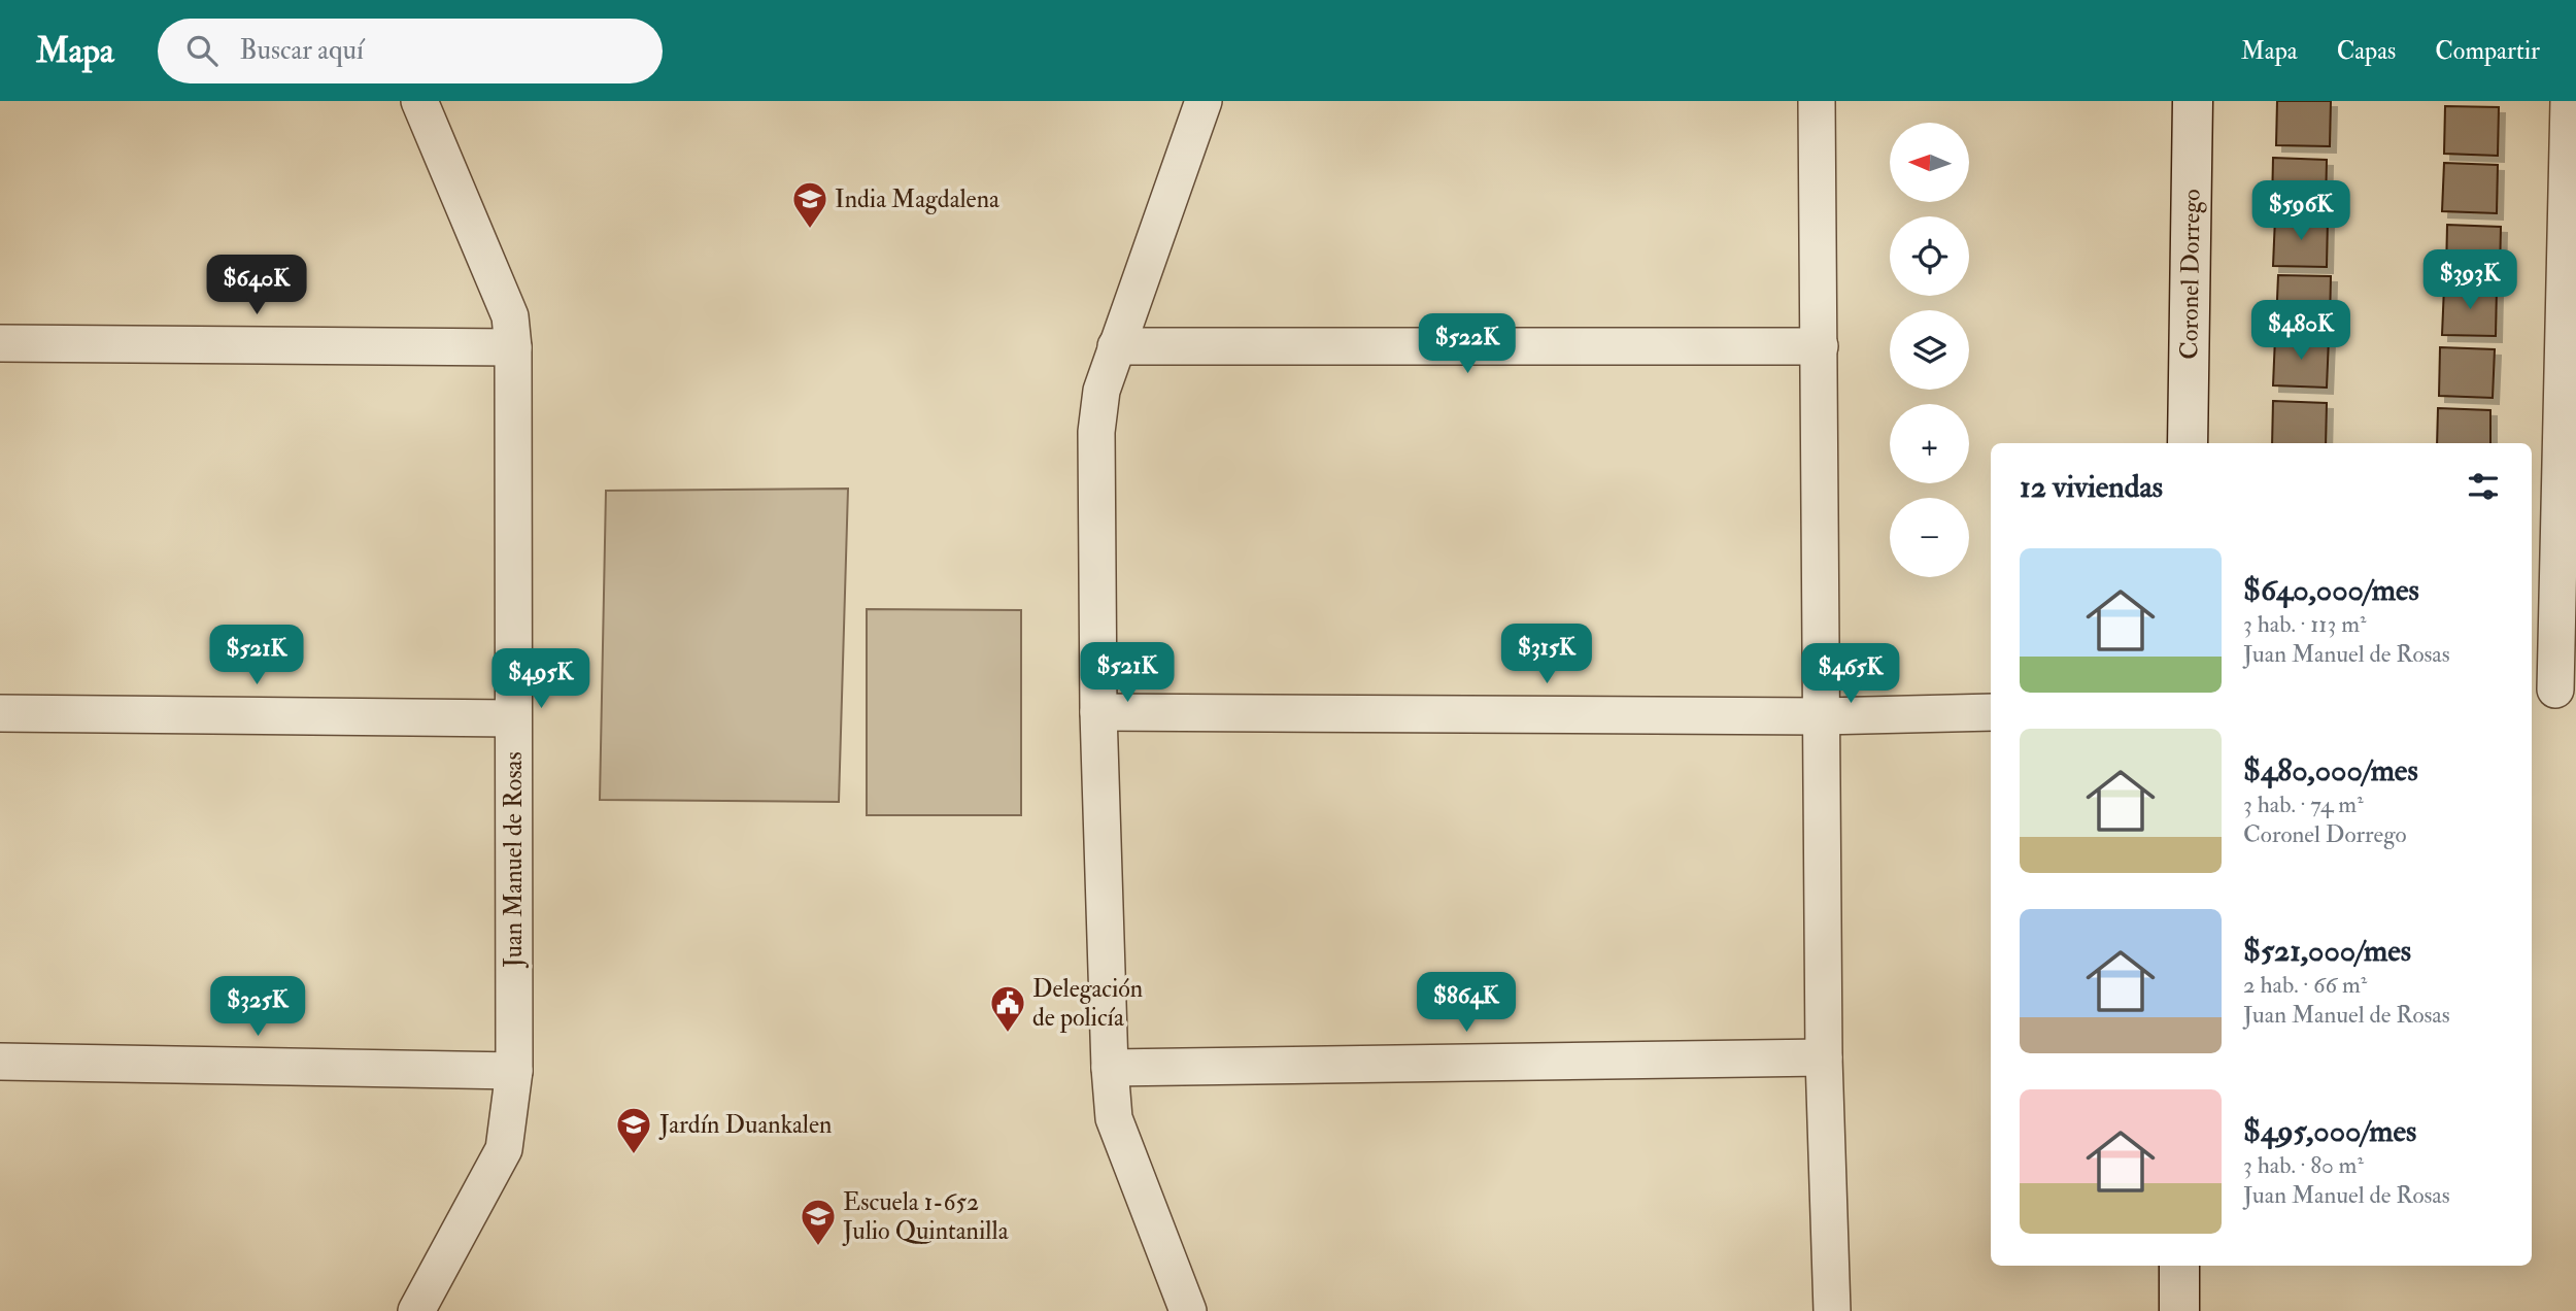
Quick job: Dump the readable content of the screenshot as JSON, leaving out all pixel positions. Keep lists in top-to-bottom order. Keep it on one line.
{"streets":{"street":["Coronel Dorrego","Juan Manuel de Rosas"]},"places":{"school or university":["India Magdalena","Jardín Duankalen","Escuela 1-652 Julio Quintanilla"],"public building":["Delegación de policía"]},"north":"left","page":{"header":"Mapa","search":"Buscar aquí","nav":["Mapa","Capas","Compartir"],"map_buttons":["+","−"],"price":["$596K","$393K","$640K","$480K","$522K","$315K","$521K","$521K","$465K","$495K","$864K","$325K"],"heading":"12 viviendas","list":[{"name":"$640,000/mes","note":"3 hab. · 113 m² · Juan Manuel de Rosas"},{"name":"$480,000/mes","note":"3 hab. · 74 m² · Coronel Dorrego"},{"name":"$521,000/mes","note":"2 hab. · 66 m² · Juan Manuel de Rosas"},{"name":"$495,000/mes","note":"3 hab. · 80 m² · Juan Manuel de Rosas"}]}}
